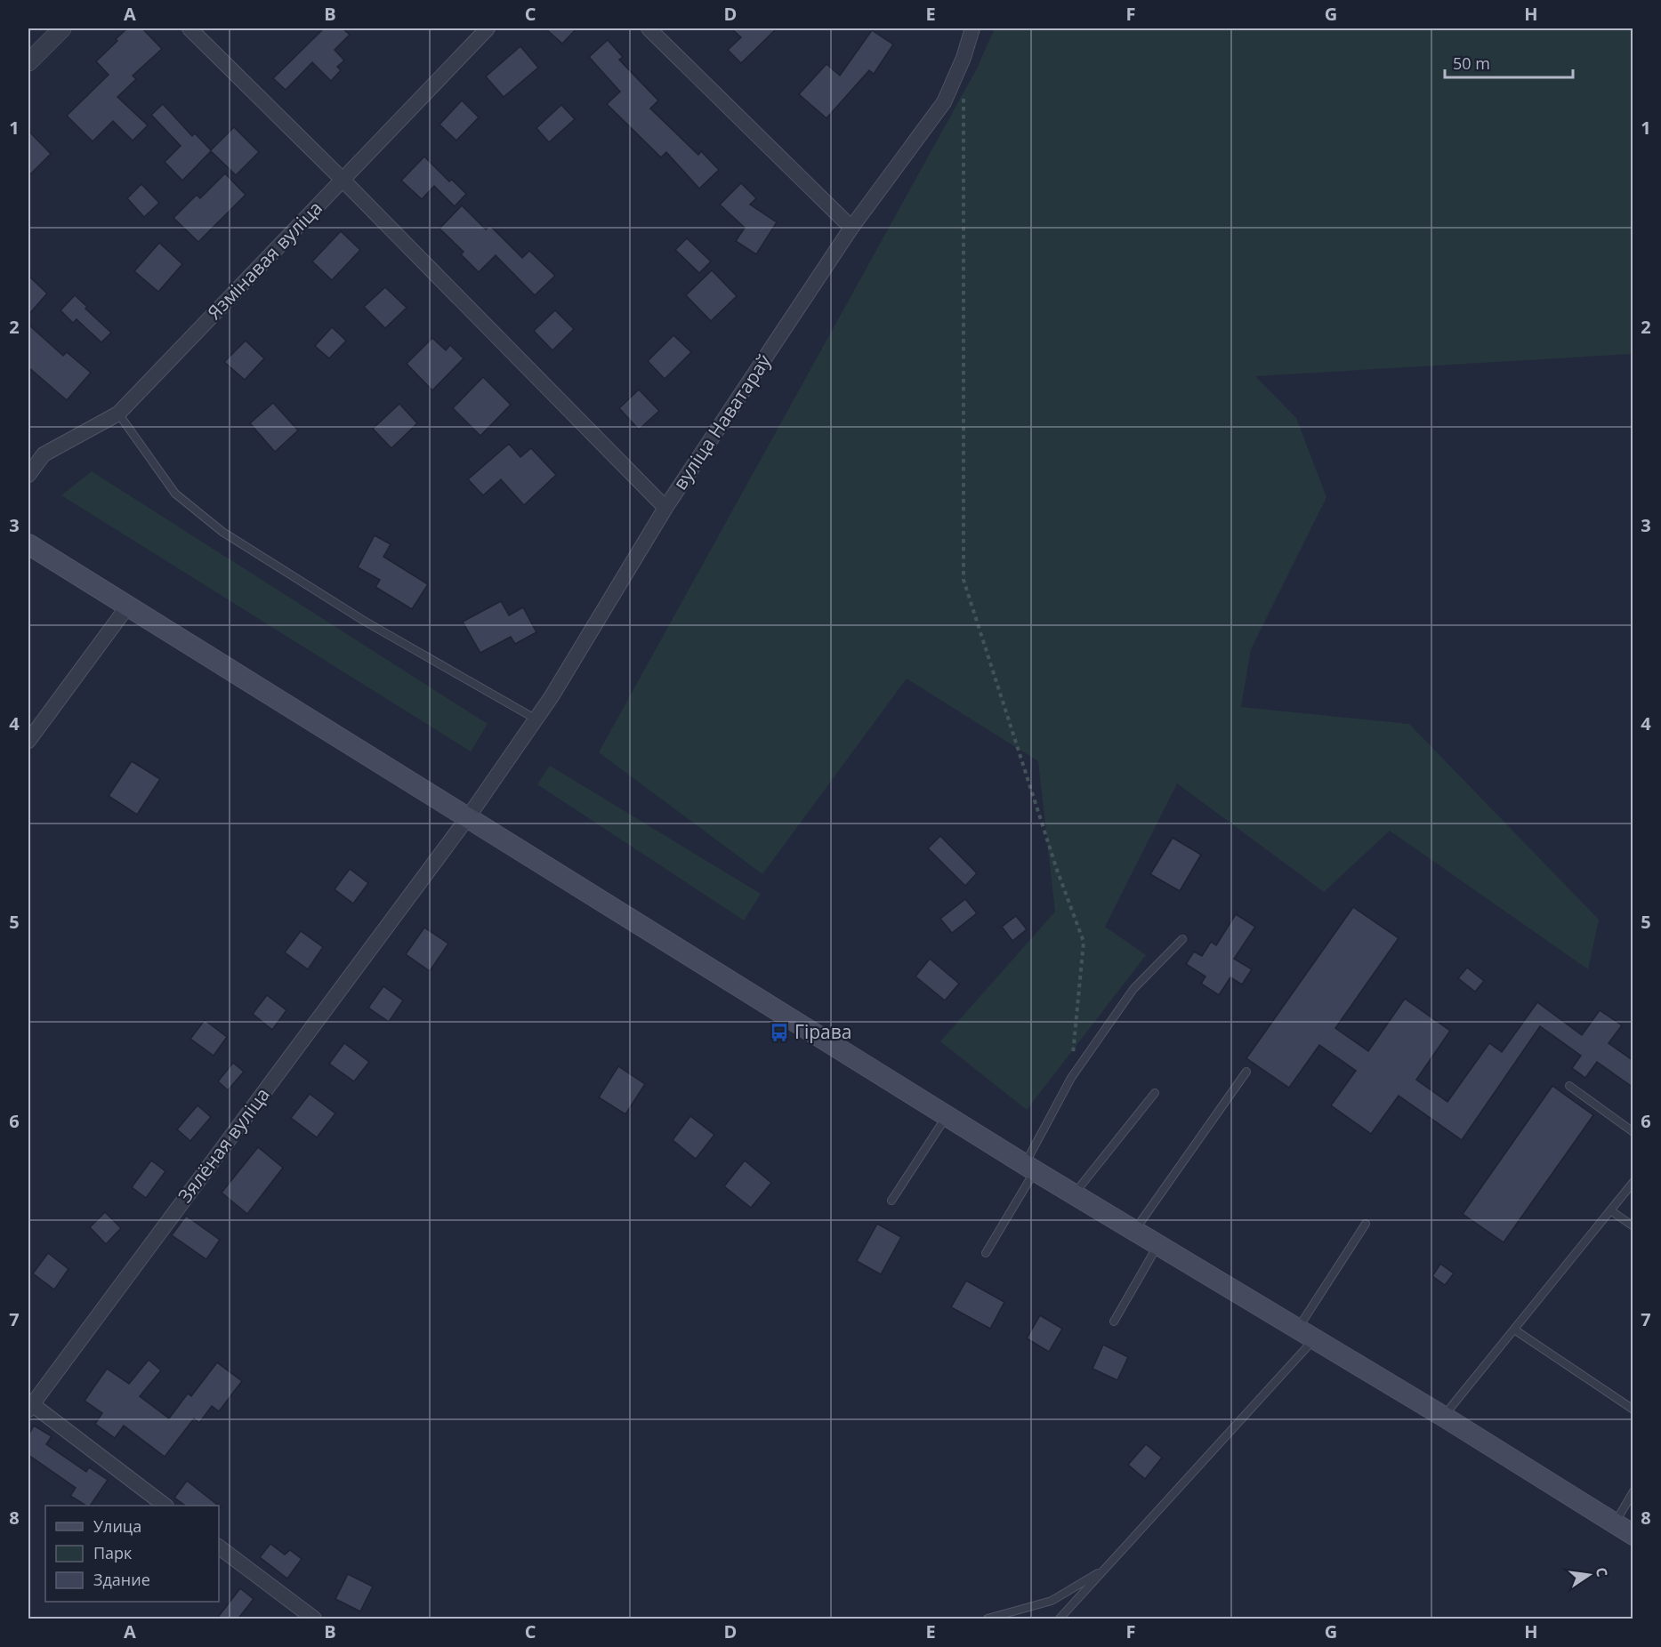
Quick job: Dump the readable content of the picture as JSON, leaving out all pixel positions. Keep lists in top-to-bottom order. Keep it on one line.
{"streets":{"street":["Язмінавая вуліца","вуліца Наватараў","Зялёная вуліца"]},"crossings":[["вуліца Наватараў","Зялёная вуліца"]],"places":{"bus stop":["Гірава"]},"legend":["Улица","Парк","Здание"],"scale_bar":"50 m","north":"right","grid":{"columns":["A","B","C","D","E","F","G","H"],"rows":["1","2","3","4","5","6","7","8"]}}
